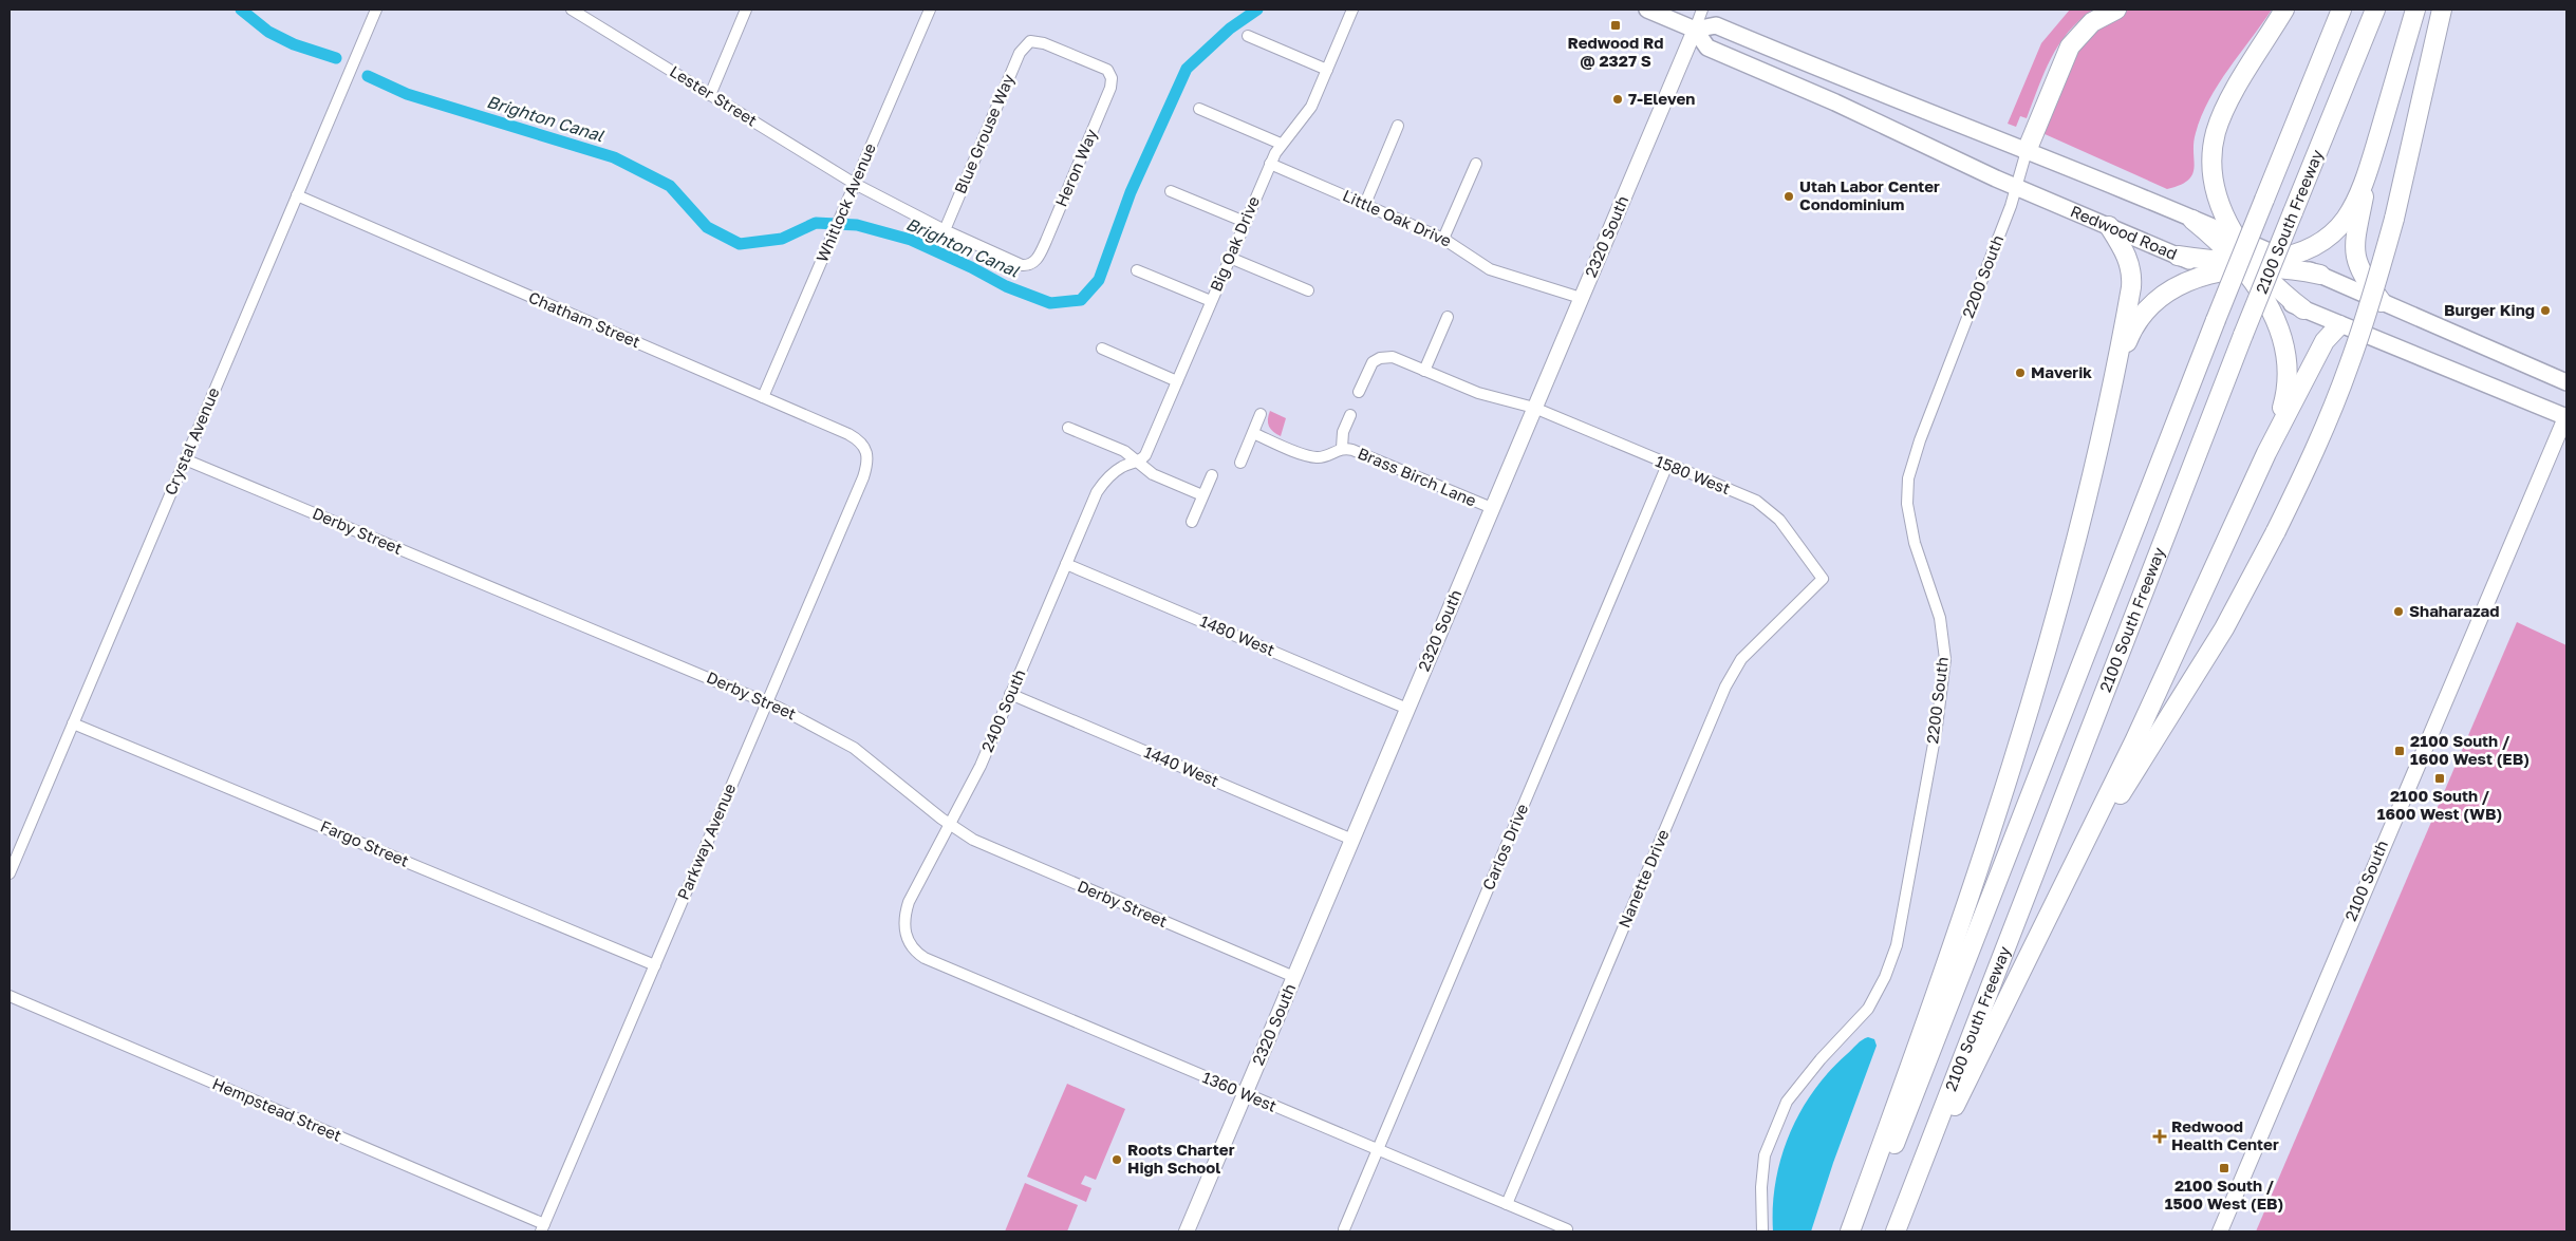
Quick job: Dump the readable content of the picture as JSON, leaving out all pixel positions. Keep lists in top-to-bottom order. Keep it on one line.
{"streets":{"highway":["2100 South Freeway"],"main road":["Redwood Road"],"street":["Lester Street","Blue Grouse Way","Heron Way","Whitlock Avenue","Little Oak Drive","2320 South","Big Oak Drive","2200 South","Chatham Street","Crystal Avenue","1580 West","Brass Birch Lane","Derby Street","1480 West","2400 South","1440 West","Parkway Avenue","Fargo Street","Carlos Drive","Nanette Drive","2100 South","1360 West","Hempstead Street"]},"crossings":[["Lester Street","Blue Grouse Way"],["Lester Street","Heron Way"],["Lester Street","Whitlock Avenue"],["Blue Grouse Way","Heron Way"],["Whitlock Avenue","Chatham Street"],["Little Oak Drive","2320 South"],["Little Oak Drive","Big Oak Drive"],["Redwood Road","2320 South"],["Redwood Road","2200 South"],["Redwood Road","2100 South"],["2320 South","1580 West"],["2320 South","Brass Birch Lane"],["2320 South","Derby Street"],["2320 South","1480 West"],["2320 South","1440 West"],["2320 South","1360 West"],["Big Oak Drive","2400 South"],["Chatham Street","Crystal Avenue"],["Chatham Street","Parkway Avenue"],["Crystal Avenue","Derby Street"],["Crystal Avenue","Fargo Street"],["1580 West","Carlos Drive"],["1580 West","Nanette Drive"],["Derby Street","2400 South"],["Derby Street","Parkway Avenue"],["1480 West","2400 South"],["2400 South","1440 West"],["2400 South","1360 West"],["Parkway Avenue","Fargo Street"],["Parkway Avenue","Hempstead Street"],["Carlos Drive","1360 West"],["Nanette Drive","1360 West"]],"water":["Brighton Canal"],"places":{"transit":["Redwood Rd @ 2327 S","2100 South / 1600 West (EB)","2100 South / 1600 West (WB)","2100 South / 1500 West (EB)"],"other":["7-Eleven","Utah Labor Center Condominium","Burger King","Maverik","Shaharazad","Roots Charter High School"],"health":["Redwood Health Center"]}}
